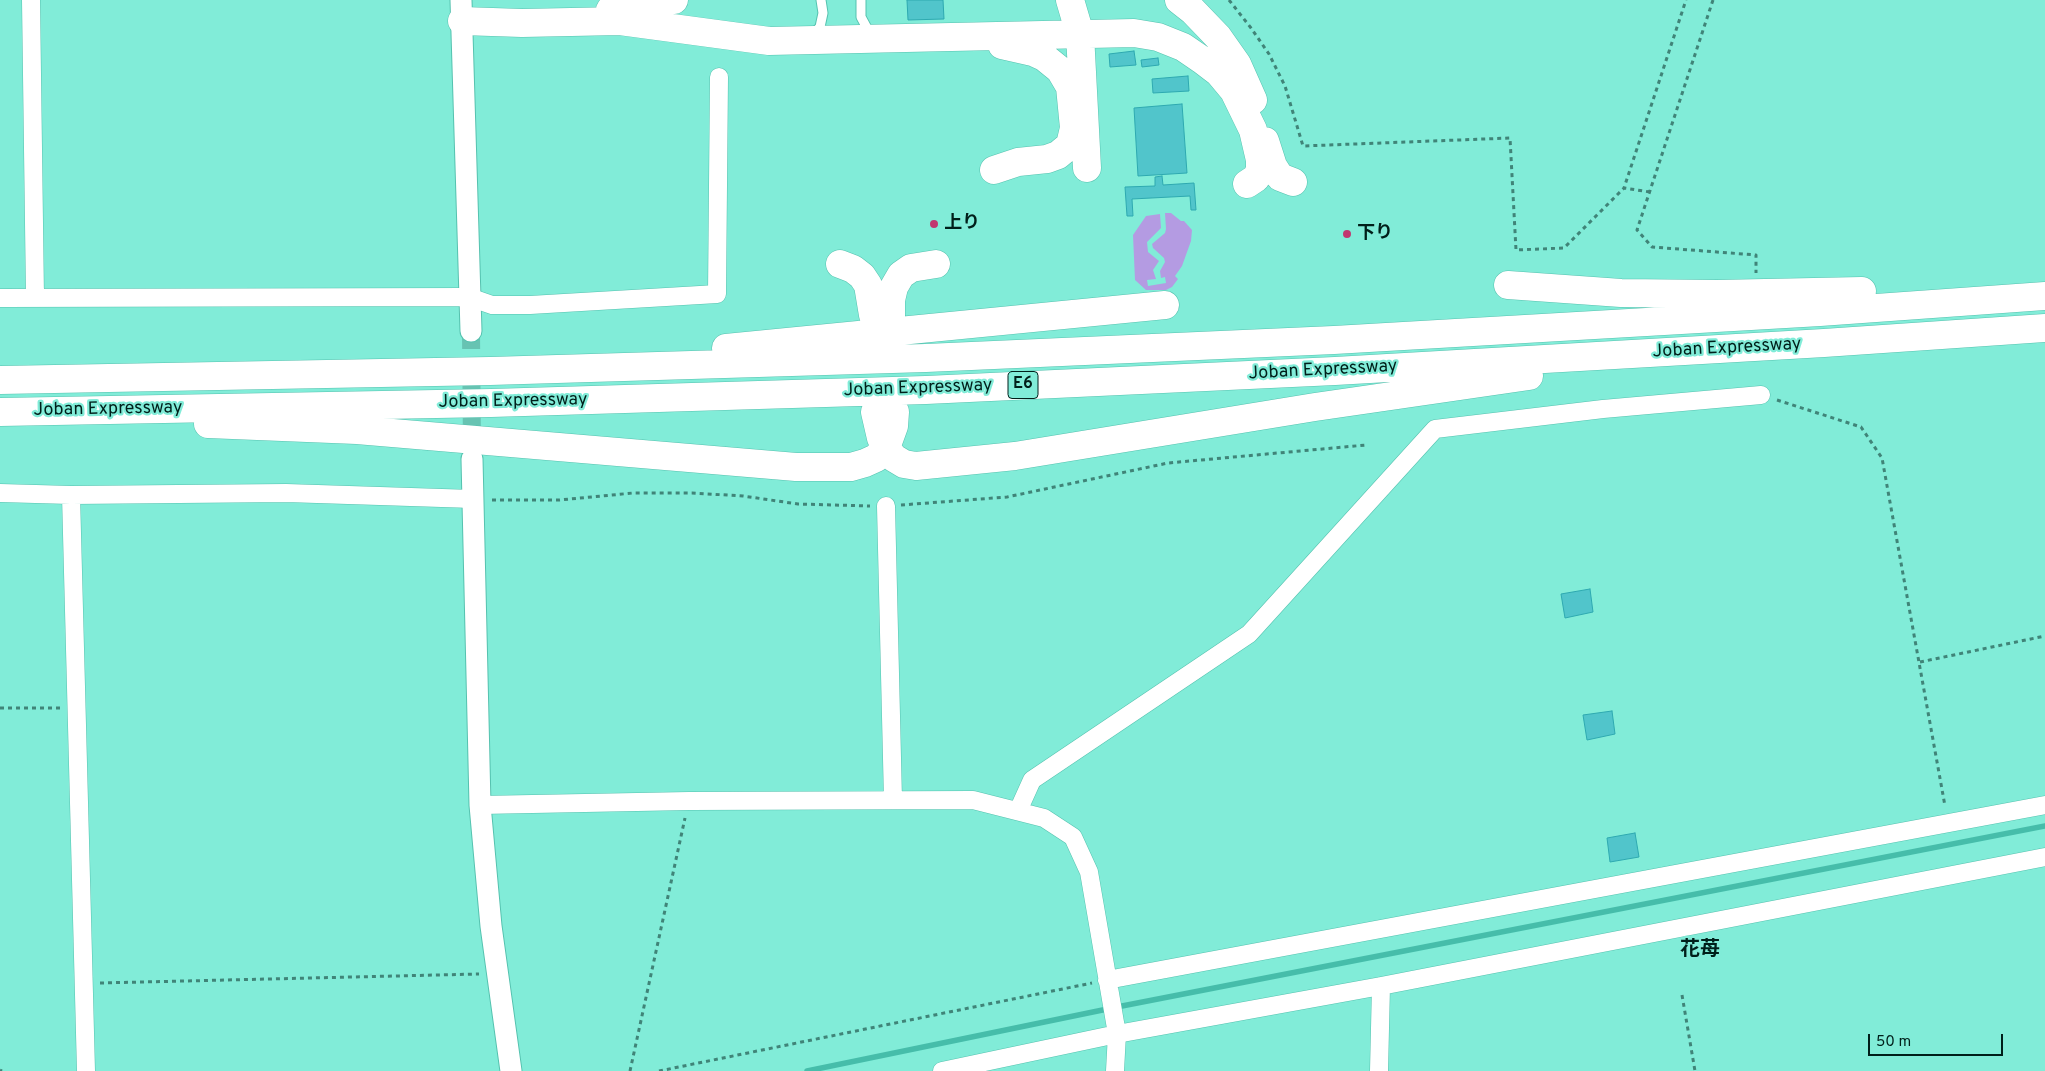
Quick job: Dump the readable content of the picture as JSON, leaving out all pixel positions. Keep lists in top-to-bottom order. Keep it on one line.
{"streets":{"highway":["Joban Expressway","E6"]},"districts":["花苺"],"places":["上り","下り"],"scale_bar":"50 m"}
